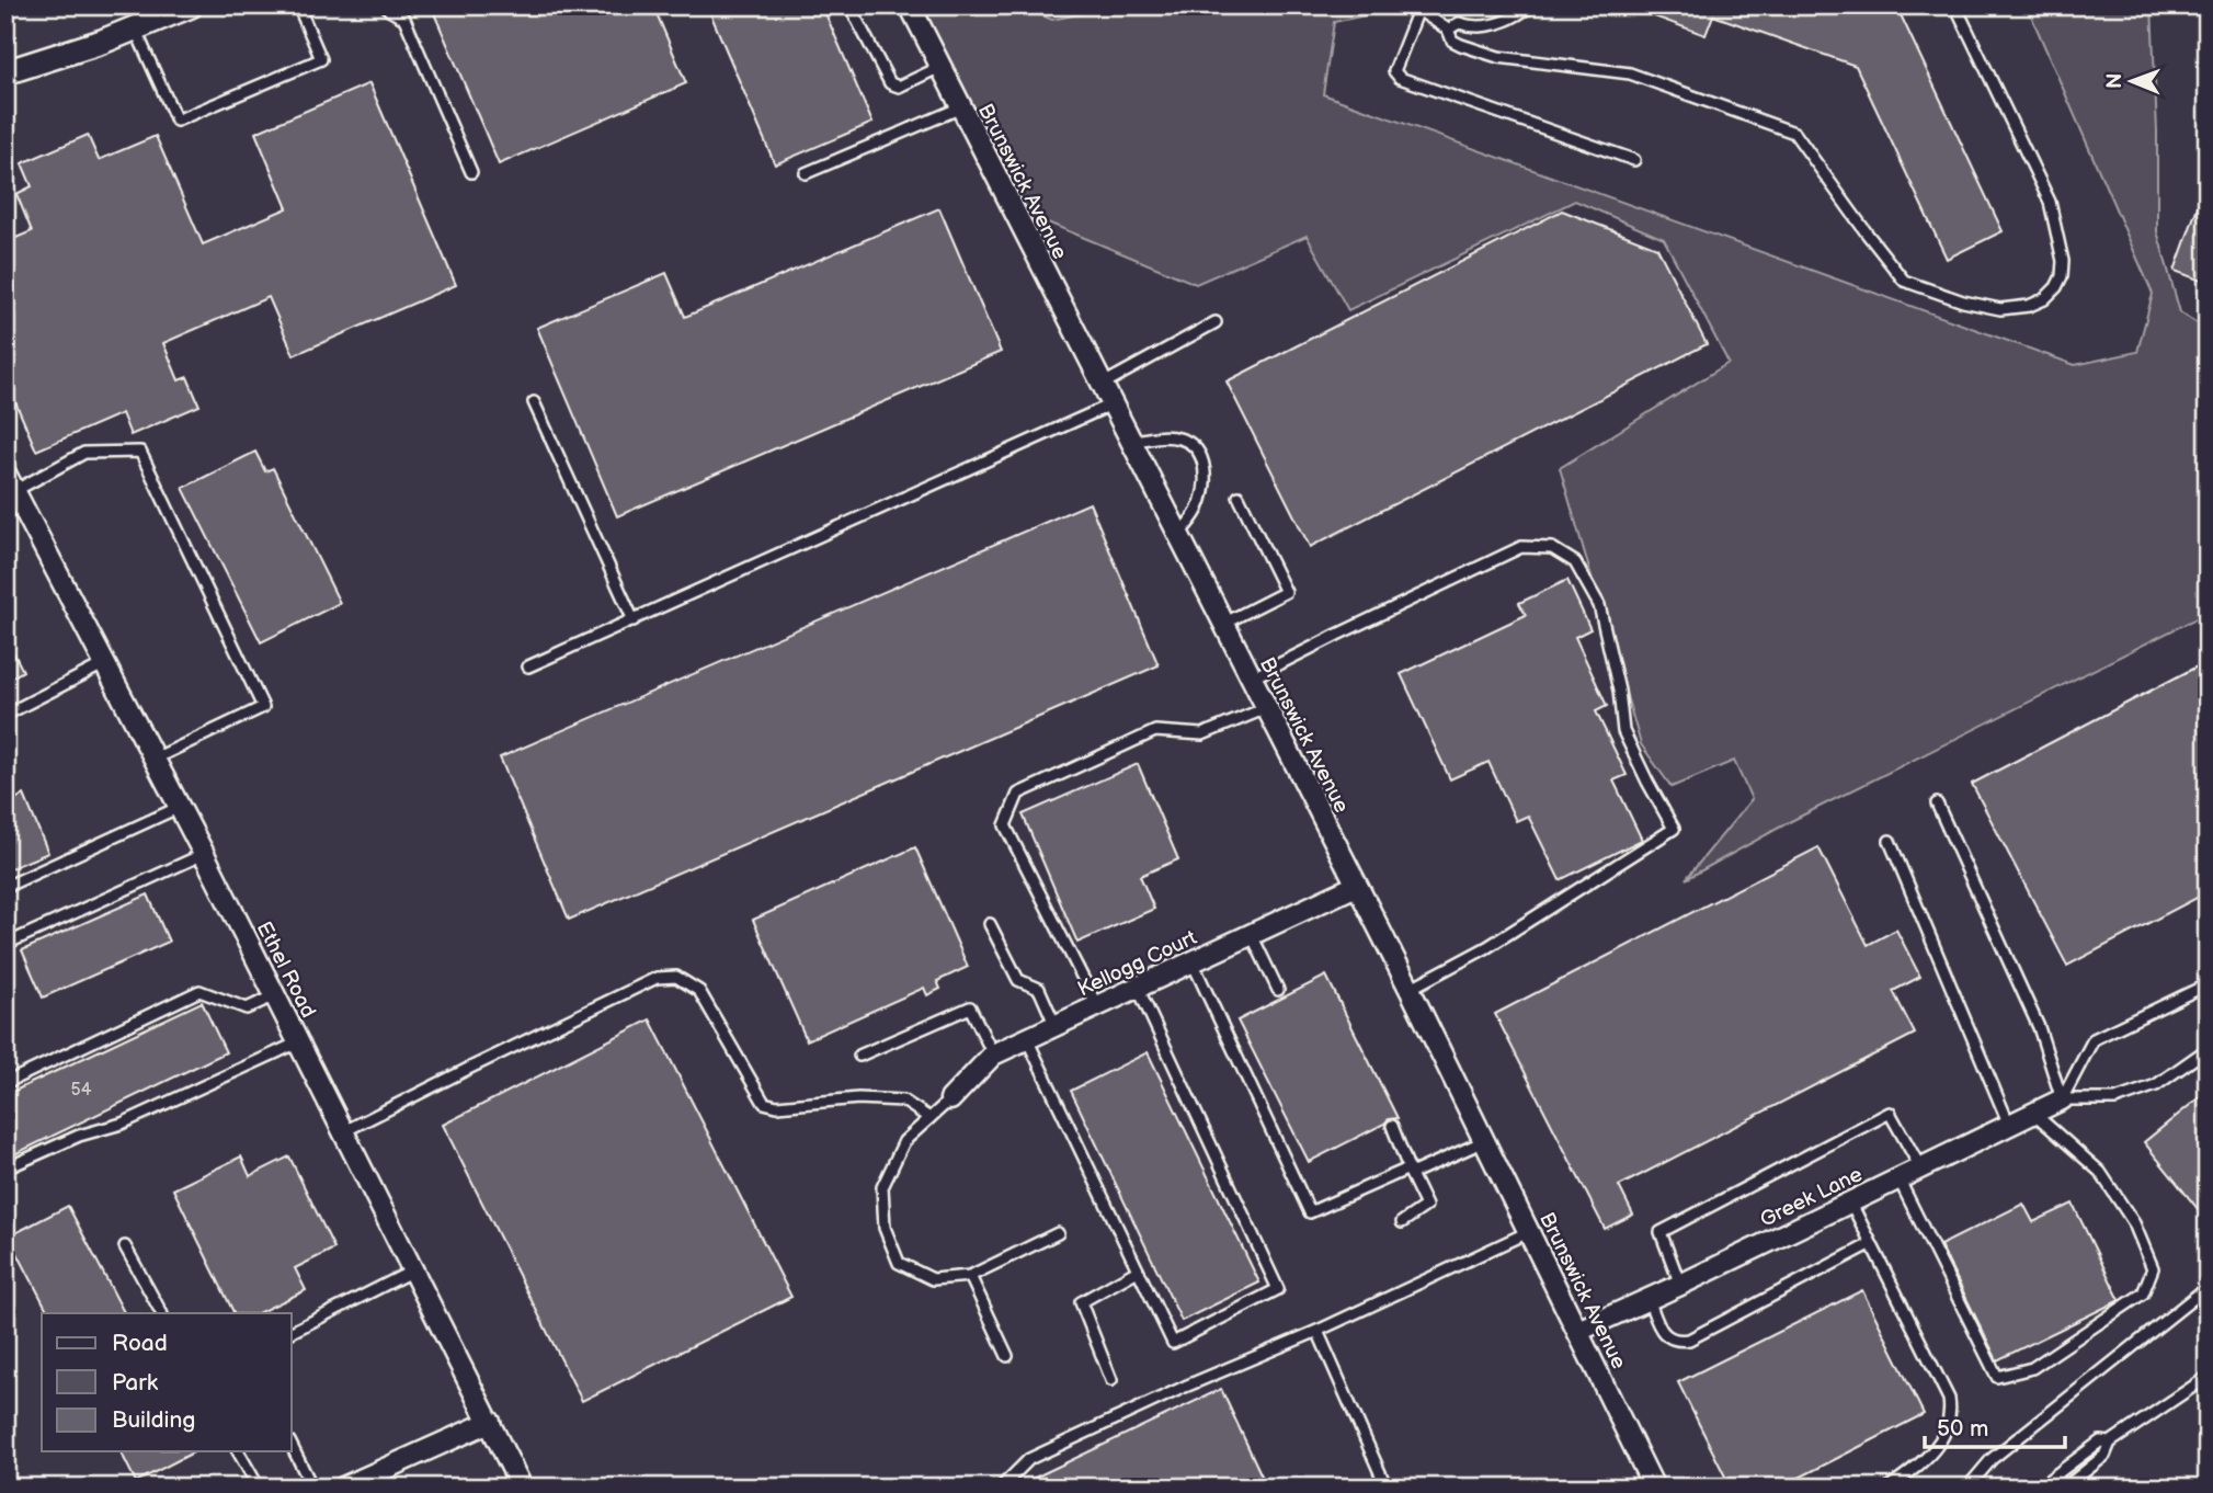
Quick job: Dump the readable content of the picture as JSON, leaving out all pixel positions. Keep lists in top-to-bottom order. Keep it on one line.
{"streets":{"street":["Brunswick Avenue","Kellogg Court","Ethel Road","Greek Lane"]},"crossings":[["Brunswick Avenue","Kellogg Court"],["Brunswick Avenue","Greek Lane"]],"house_numbers":["54"],"legend":["Road","Park","Building"],"scale_bar":"50 m","north":"left"}
